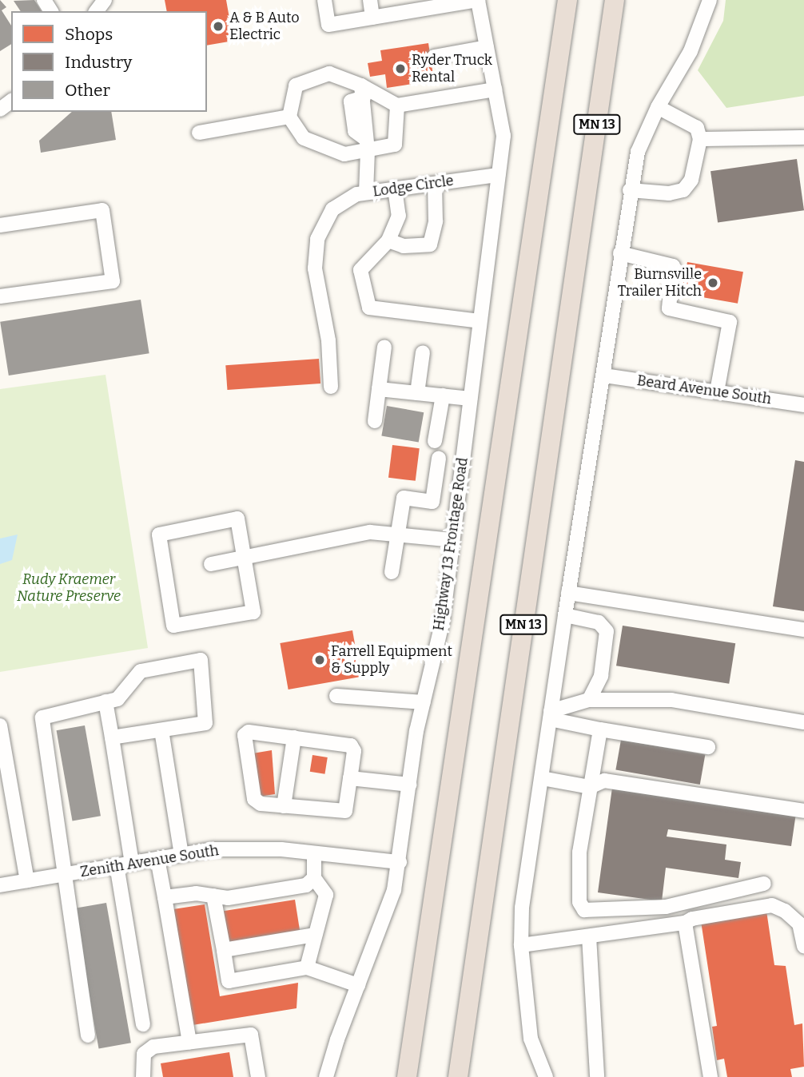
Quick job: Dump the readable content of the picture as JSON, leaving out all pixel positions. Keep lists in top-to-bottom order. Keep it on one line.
{"streets":{"highway":["MN 13"],"street":["Lodge Circle","Beard Avenue South","Highway 13 Frontage Road","Zenith Avenue South"]},"crossings":[["Lodge Circle","Highway 13 Frontage Road"],["Highway 13 Frontage Road","Zenith Avenue South"]],"parks":["Rudy Kraemer Nature Preserve"],"places":["A & B Auto Electric","Ryder Truck Rental","Burnsville Trailer Hitch","Farrell Equipment & Supply"],"legend":["Shops","Industry","Other"]}
